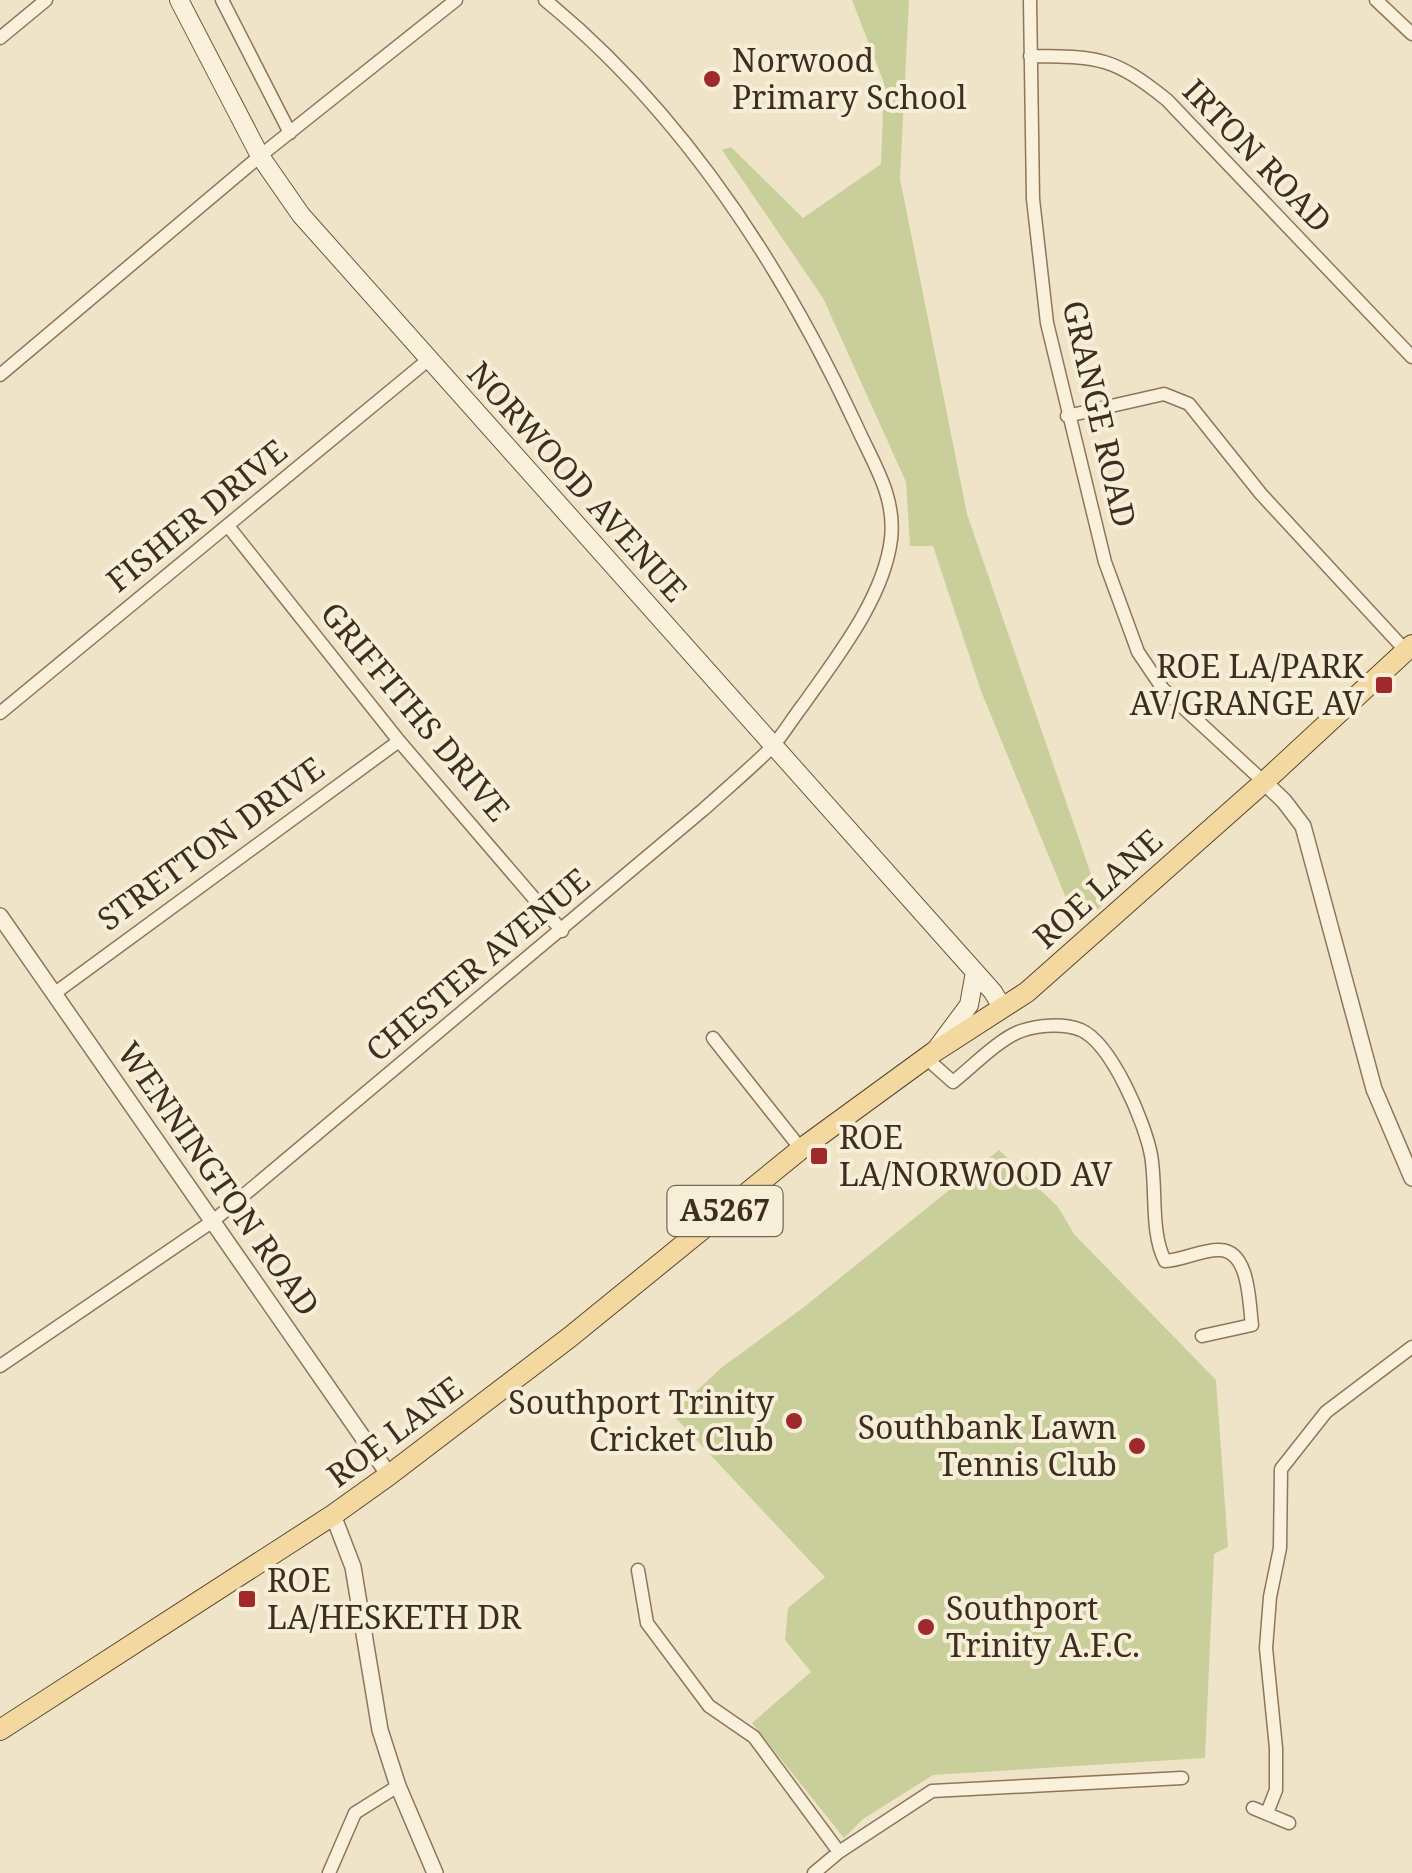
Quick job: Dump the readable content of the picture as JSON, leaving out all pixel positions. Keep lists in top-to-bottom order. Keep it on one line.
{"streets":{"main road":["NORWOOD AVENUE","ROE LANE","A5267"],"street":["IRTON ROAD","GRANGE ROAD","FISHER DRIVE","GRIFFITHS DRIVE","STRETTON DRIVE","CHESTER AVENUE","WENNINGTON ROAD"]},"crossings":[["IRTON ROAD","GRANGE ROAD"],["GRANGE ROAD","ROE LANE"],["NORWOOD AVENUE","FISHER DRIVE"],["NORWOOD AVENUE","ROE LANE"],["NORWOOD AVENUE","CHESTER AVENUE"],["FISHER DRIVE","GRIFFITHS DRIVE"],["GRIFFITHS DRIVE","STRETTON DRIVE"],["GRIFFITHS DRIVE","CHESTER AVENUE"],["STRETTON DRIVE","WENNINGTON ROAD"],["ROE LANE","WENNINGTON ROAD"],["CHESTER AVENUE","WENNINGTON ROAD"]],"places":{"other":["Norwood Primary School","Southport Trinity Cricket Club","Southbank Lawn Tennis Club","Southport Trinity A.F.C."],"transit":["ROE LA/PARK AV/GRANGE AV","ROE LA/NORWOOD AV","ROE LA/HESKETH DR"]}}
